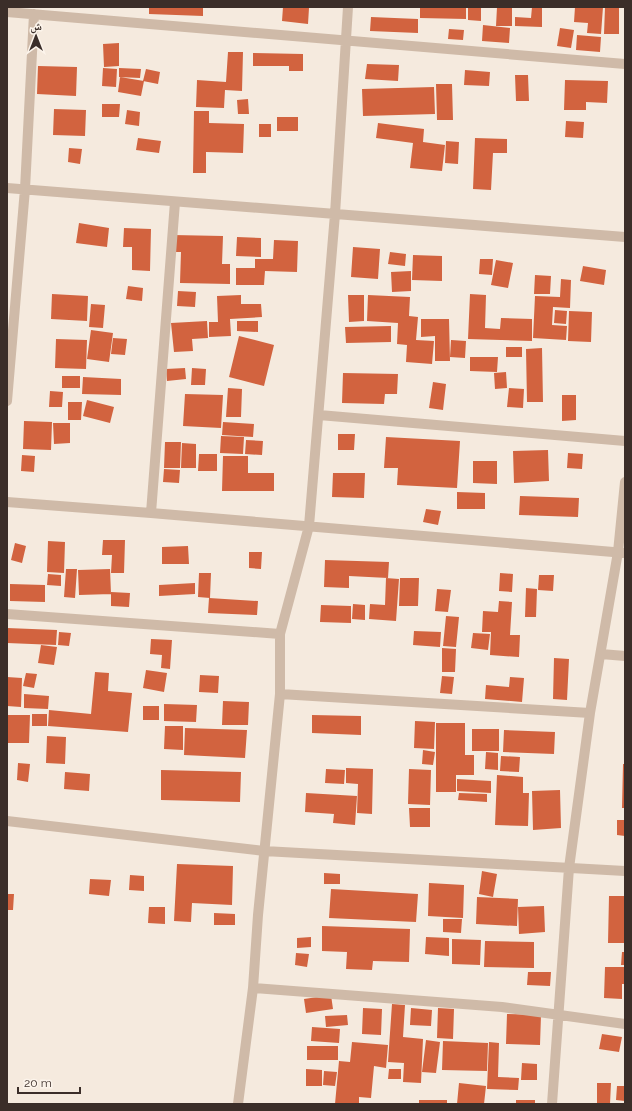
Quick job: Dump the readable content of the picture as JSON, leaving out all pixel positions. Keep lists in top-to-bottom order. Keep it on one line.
{"scale_bar":"20 m","north":"top"}
